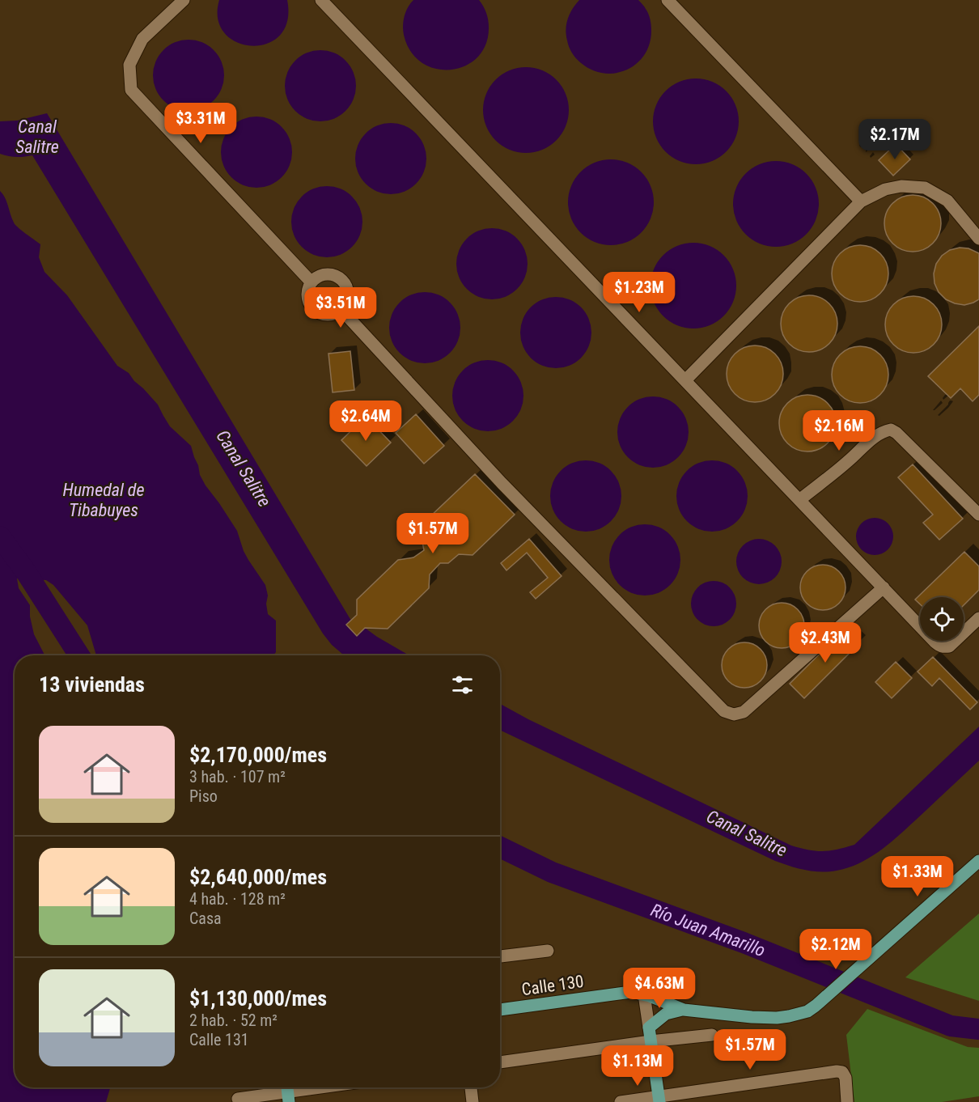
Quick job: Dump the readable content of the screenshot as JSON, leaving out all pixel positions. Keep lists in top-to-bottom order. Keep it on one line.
{"streets":{"main road":["Calle 130"]},"water":["Canal Salitre","Humedal de Tibabuyes","Río Juan Amarillo"],"page":{"price":["$3.31M","$2.17M","$1.23M","$3.51M","$2.64M","$2.16M","$1.57M","$2.43M","$1.33M","$2.12M","$4.63M","$1.57M","$1.13M"],"heading":"13 viviendas","list":[{"name":"$2,170,000/mes","note":"3 hab. · 107 m² · Piso"},{"name":"$2,640,000/mes","note":"4 hab. · 128 m² · Casa"},{"name":"$1,130,000/mes","note":"2 hab. · 52 m² · Calle 131"}]}}
